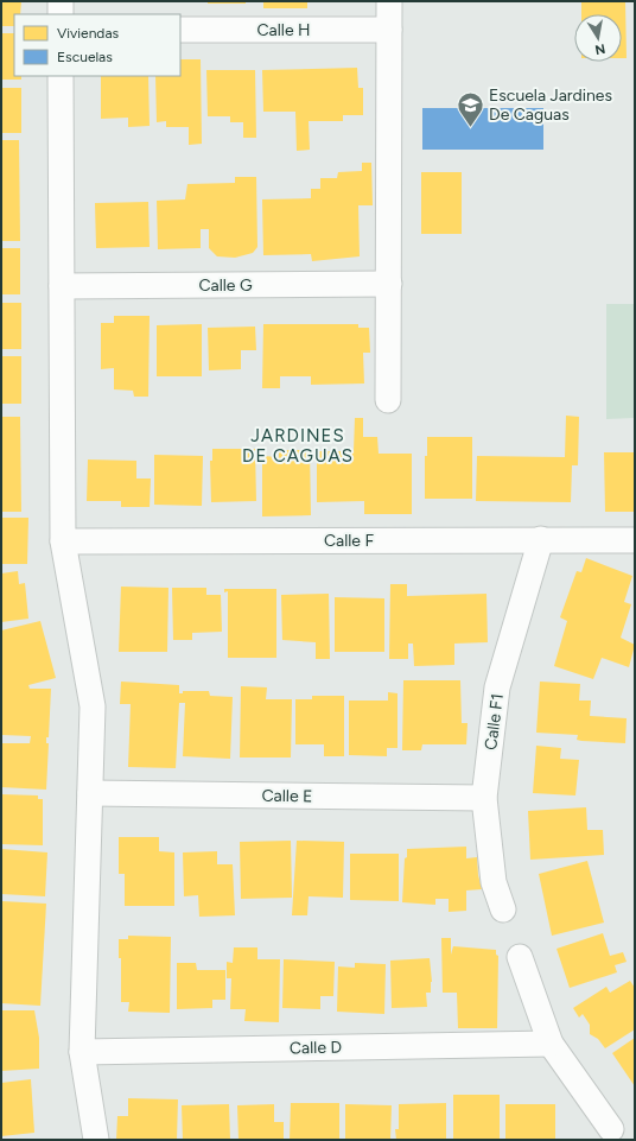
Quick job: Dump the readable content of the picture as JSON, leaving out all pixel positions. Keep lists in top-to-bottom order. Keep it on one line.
{"streets":{"street":["Calle H","Calle G","Calle F","Calle F1","Calle E","Calle D"]},"crossings":[["Calle F","Calle F1"],["Calle F1","Calle E"]],"districts":["JARDINES DE CAGUAS"],"places":{"school or university":["Escuela Jardines De Caguas"]},"legend":["Viviendas","Escuelas"],"north":"bottom"}
